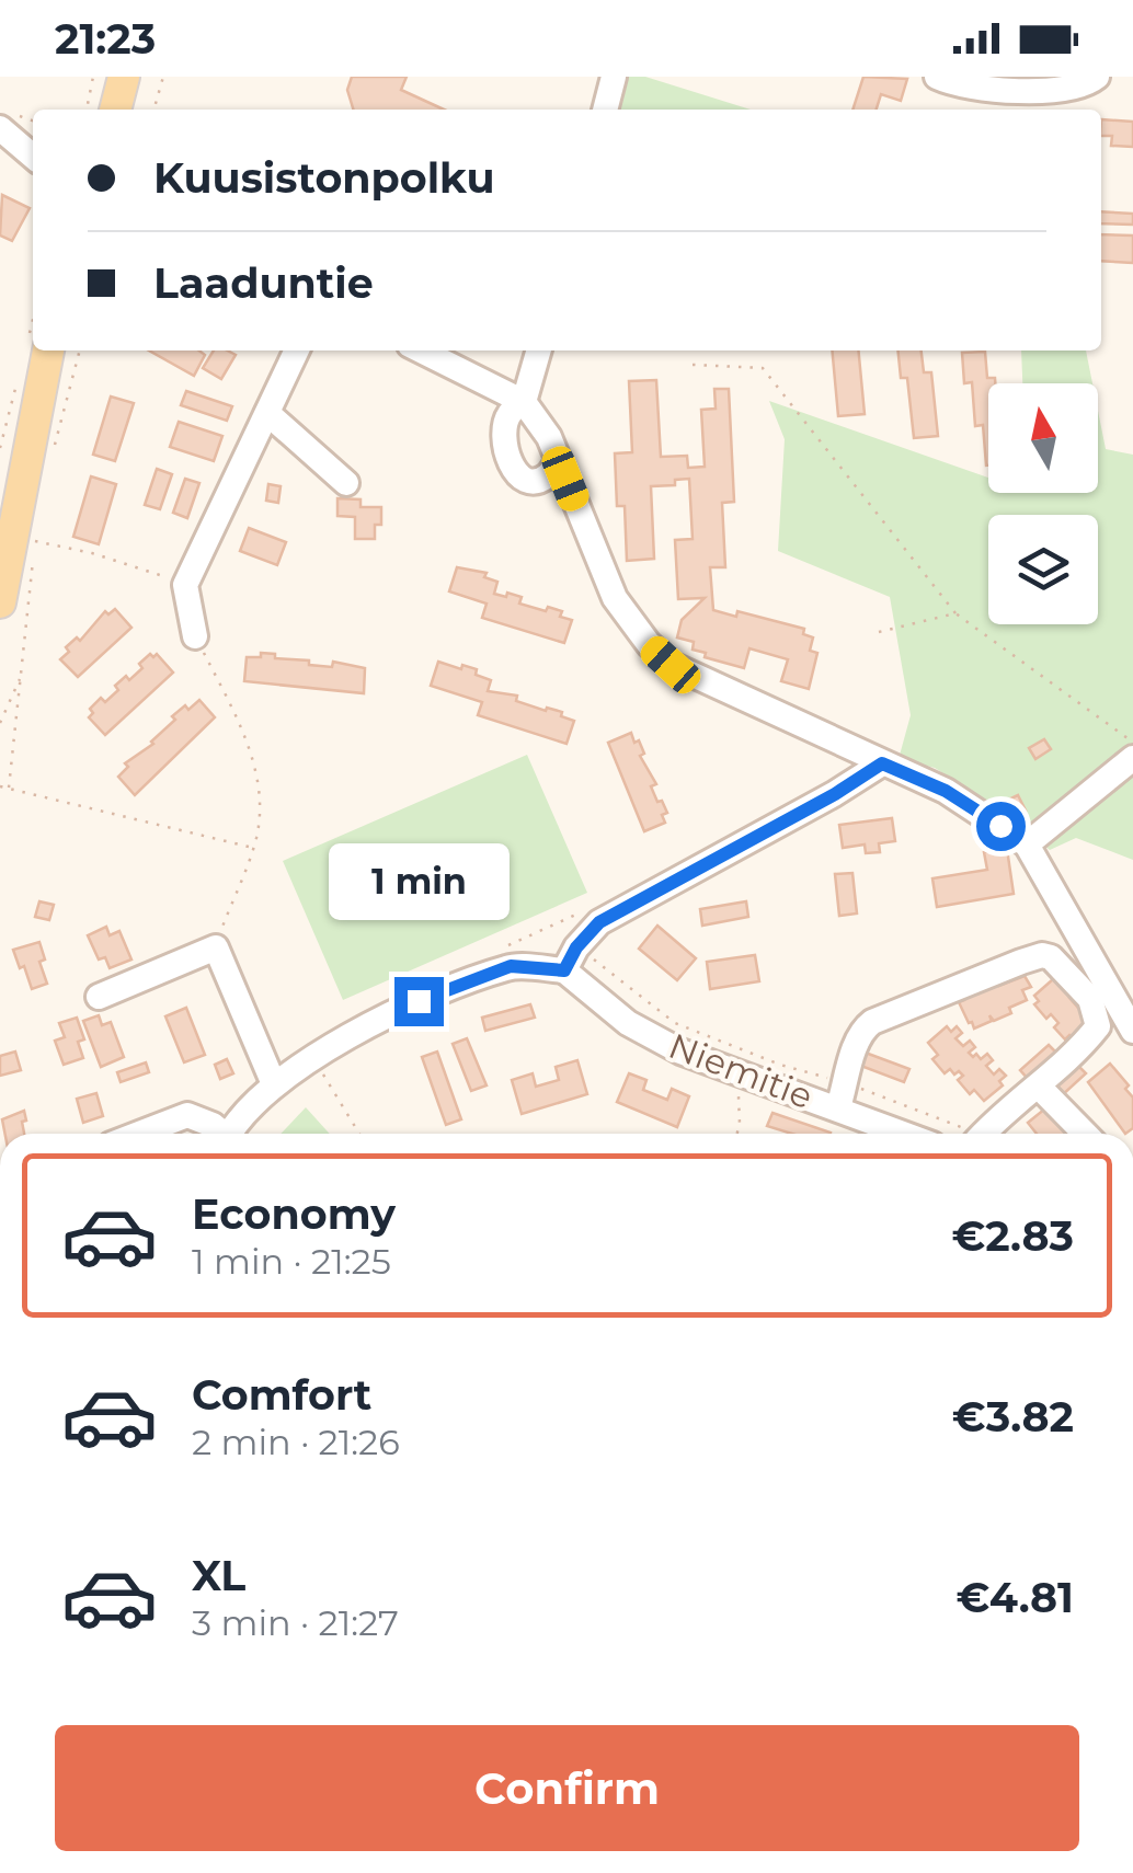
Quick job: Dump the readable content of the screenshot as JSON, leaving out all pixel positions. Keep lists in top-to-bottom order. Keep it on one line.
{"streets":{"street":["Niemitie"]},"north":"top","page":{"status":"21:23","banner":["Kuusistonpolku","Laaduntie"],"bubble":"1 min","list":[{"name":"Economy","note":"1 min · 21:25","value":"€2.83"},{"name":"Comfort","note":"2 min · 21:26","value":"€3.82"},{"name":"XL","note":"3 min · 21:27","value":"€4.81"}],"buttons":"Confirm"}}
